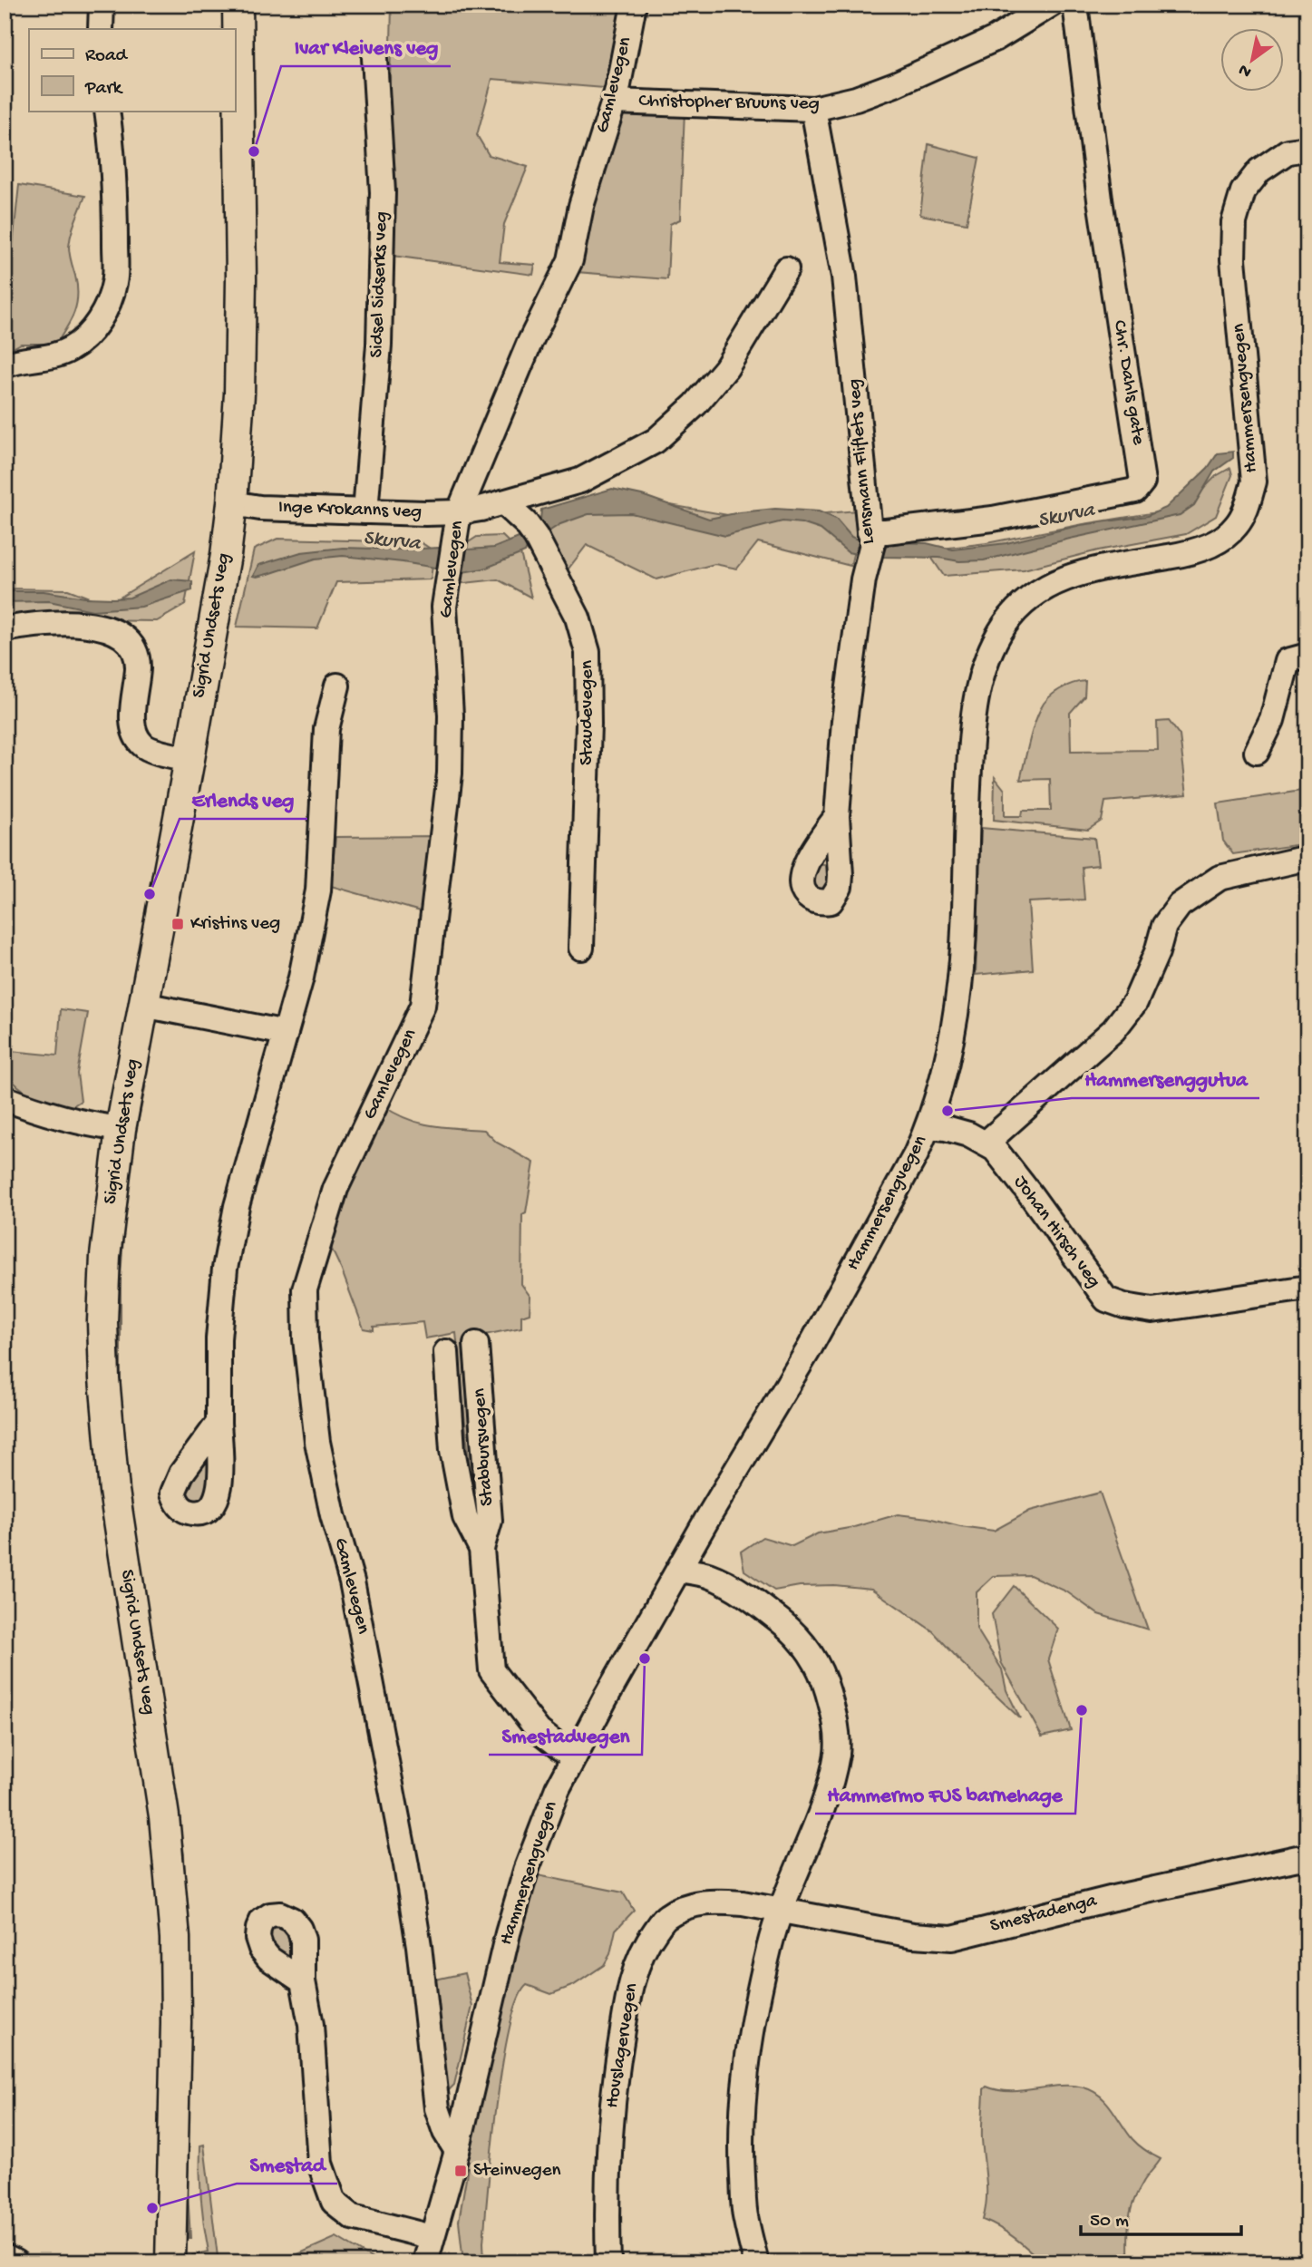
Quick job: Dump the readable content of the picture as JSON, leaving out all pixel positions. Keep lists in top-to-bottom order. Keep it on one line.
{"streets":{"street":["Gamlevegen","Christopher Bruuns veg","Sidsel Sidserks veg","Chr. Dahls gate","Hammersengvegen","Lensmann Fliflets veg","Inge Krokanns veg","Sigrid Undsets veg","Staudevegen","Johan Hirsch veg","Stabbursvegen","Smestadenga","Hovslagervegen"]},"crossings":[["Gamlevegen","Christopher Bruuns veg"],["Gamlevegen","Hammersengvegen"],["Gamlevegen","Inge Krokanns veg"],["Christopher Bruuns veg","Lensmann Fliflets veg"],["Sidsel Sidserks veg","Inge Krokanns veg"],["Chr. Dahls gate","Lensmann Fliflets veg"],["Hammersengvegen","Johan Hirsch veg"],["Hammersengvegen","Stabbursvegen"],["Inge Krokanns veg","Sigrid Undsets veg"],["Inge Krokanns veg","Staudevegen"],["Smestadenga","Hovslagervegen"]],"water":["Skurva"],"places":{"other":["Ivar Kleivens veg","Erlends veg","Hammersenggutua","Smestadvegen","Hammermo FUS barnehage","Smestad"],"transit":["Kristins veg","Steinvegen"]},"legend":["Road","Park"],"scale_bar":"50 m","north":"bottom left"}
